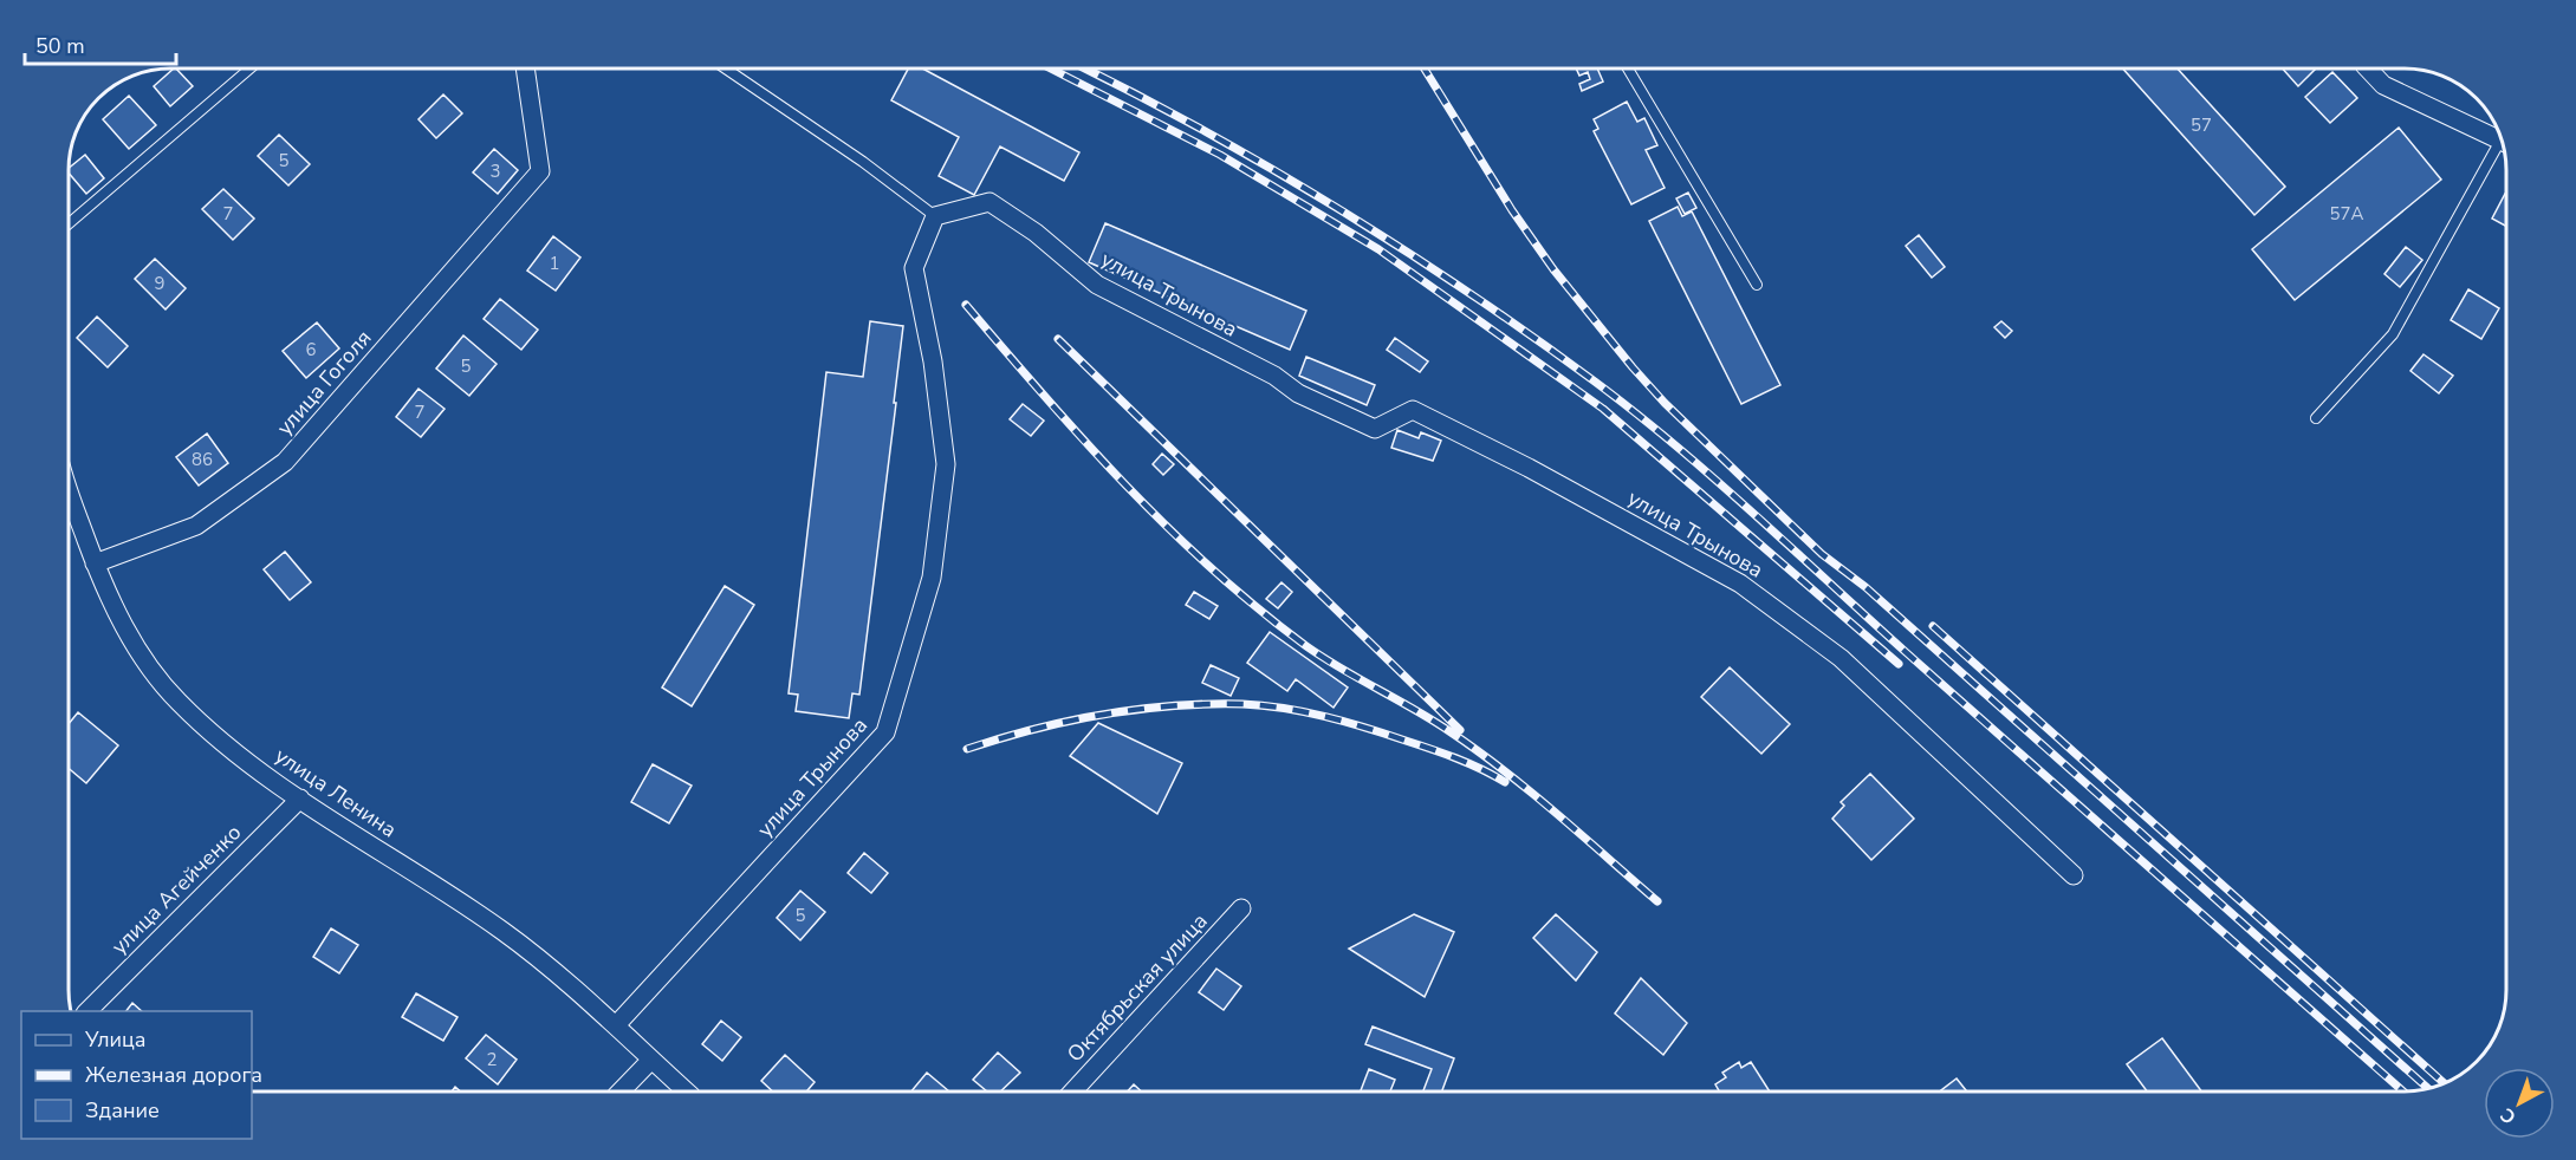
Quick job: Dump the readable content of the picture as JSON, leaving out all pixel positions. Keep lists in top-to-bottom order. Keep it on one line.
{"streets":{"street":["улица Трынова","улица Гоголя","улица Ленина","улица Агейченко","Октябрьская улица"]},"crossings":[["улица Трынова","улица Ленина"],["улица Гоголя","улица Ленина"],["улица Ленина","улица Агейченко"]],"house_numbers":["57","5","3","7","57А","1","9","6","5","7","86","5","2"],"legend":["Улица","Железная дорога","Здание"],"scale_bar":"50 m","north":"bottom left"}
